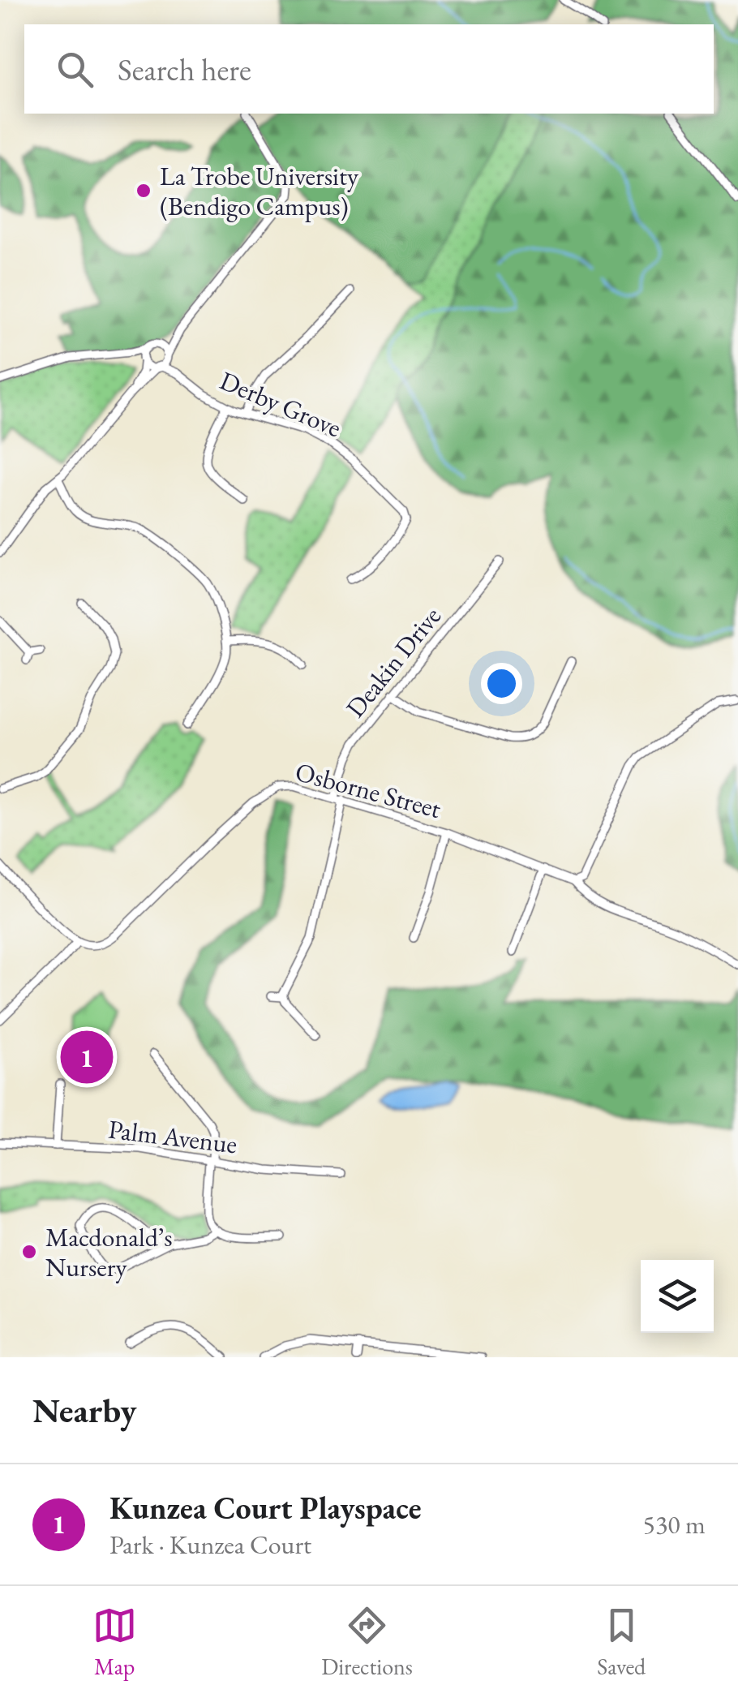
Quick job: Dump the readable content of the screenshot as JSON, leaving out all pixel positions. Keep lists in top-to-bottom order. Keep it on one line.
{"streets":{"street":["Derby Grove","Deakin Drive","Osborne Street","Palm Avenue"]},"crossings":[["Deakin Drive","Osborne Street"]],"places":["La Trobe University (Bendigo Campus)","Macdonald’s Nursery"],"page":{"search":"Search here","pins":"1","heading":"Nearby","list":[{"mark":"1","name":"Kunzea Court Playspace","note":"Park · Kunzea Court","value":"530 m"}],"nav":["Map","Directions","Saved"]}}
